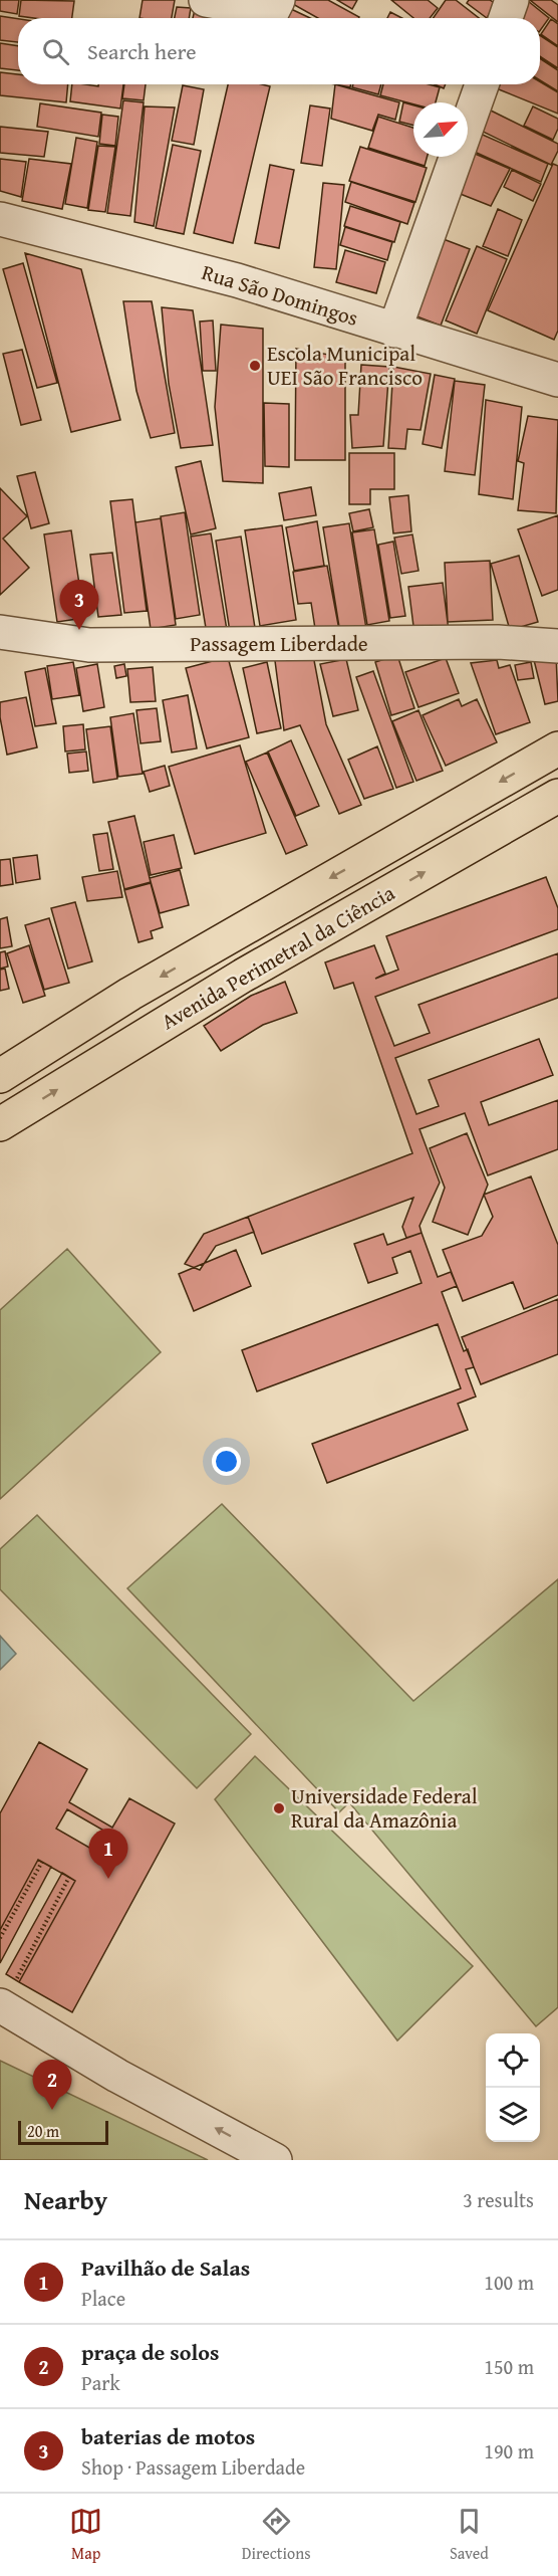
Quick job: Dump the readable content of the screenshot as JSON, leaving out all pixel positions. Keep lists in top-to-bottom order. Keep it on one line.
{"streets":{"main road":["Avenida Perimetral da Ciência"],"street":["Rua São Domingos","Passagem Liberdade"]},"places":["Escola Municipal UEI São Francisco","Universidade Federal Rural da Amazônia"],"scale_bar":"20 m","north":"top right","page":{"search":"Search here","pins":["3","1","2"],"scale":"20 m","heading":["Nearby","3 results"],"list":[{"mark":"1","name":"Pavilhão de Salas","note":"Place","value":"100 m"},{"mark":"2","name":"praça de solos","note":"Park","value":"150 m"},{"mark":"3","name":"baterias de motos","note":"Shop · Passagem Liberdade","value":"190 m"}],"nav":["Map","Directions","Saved"]}}
